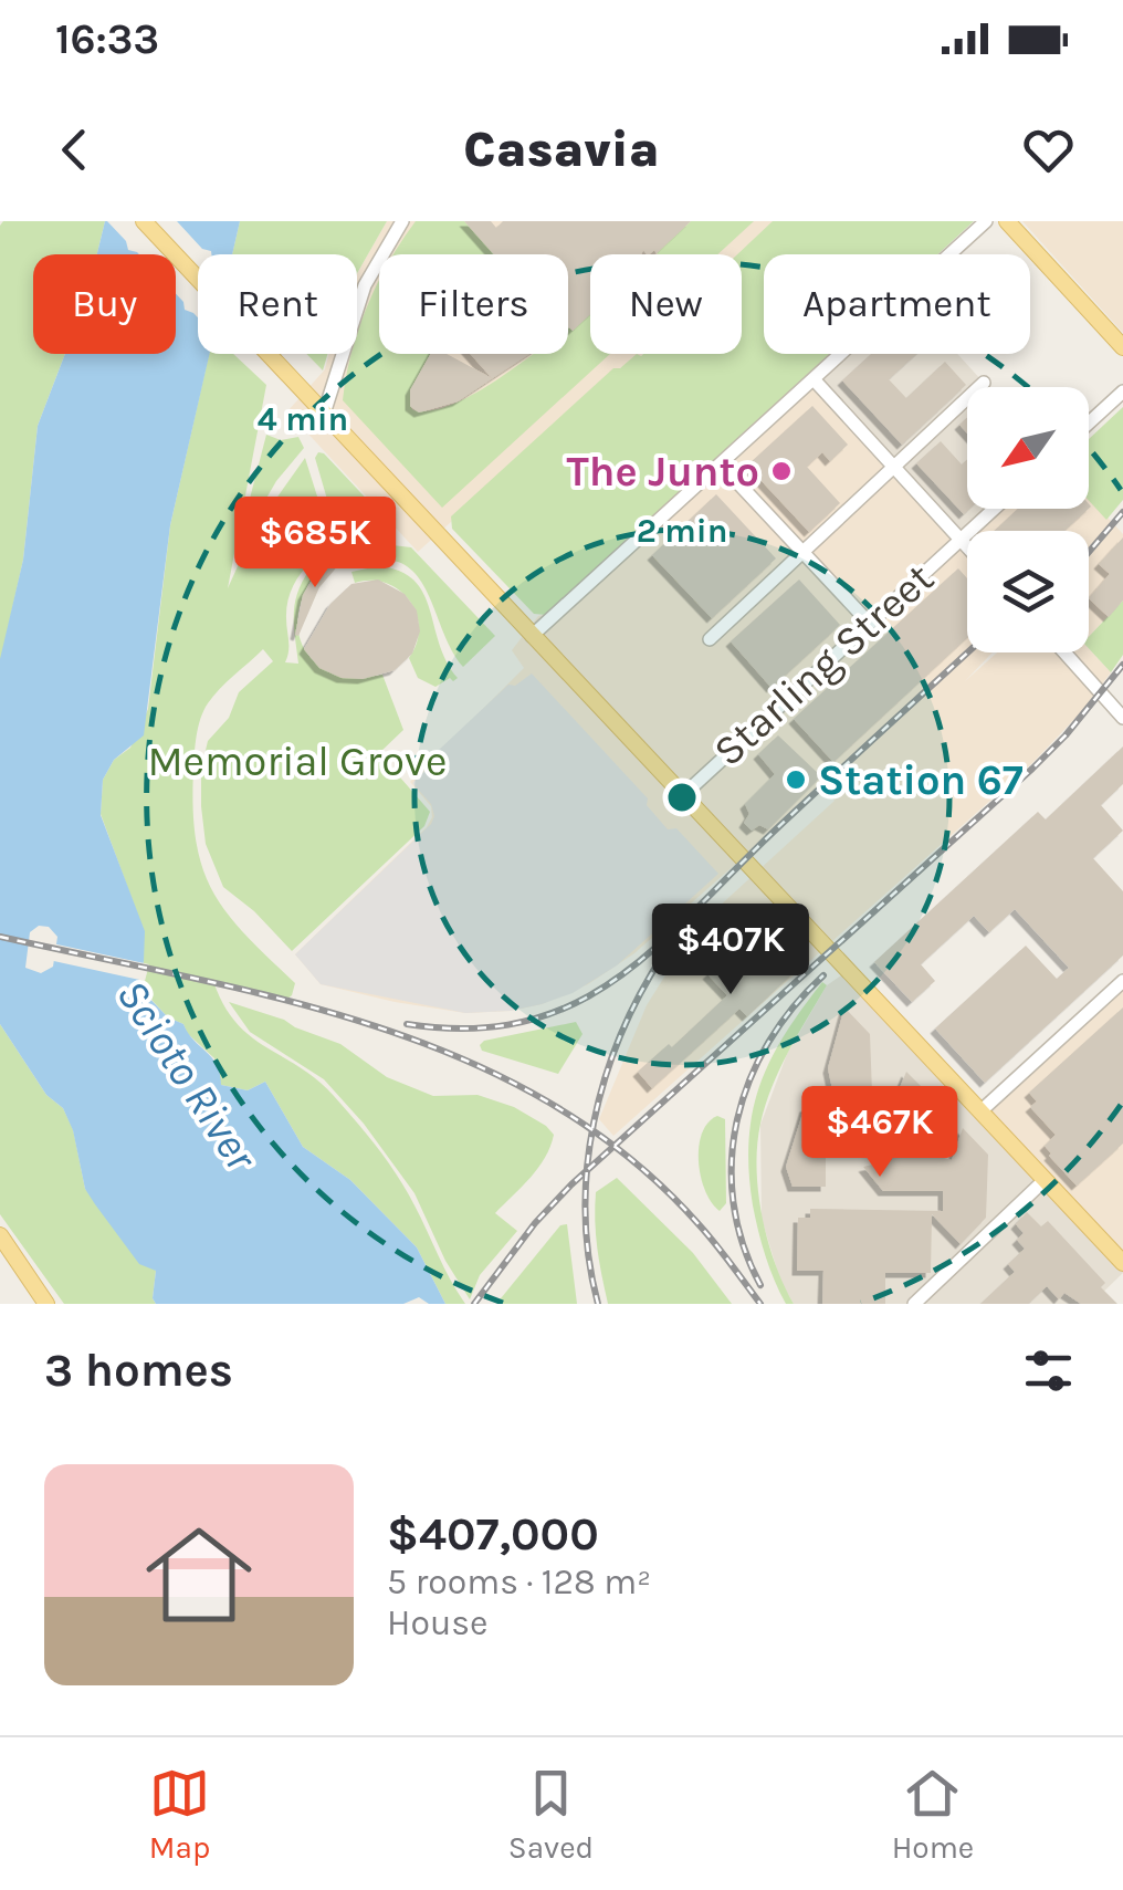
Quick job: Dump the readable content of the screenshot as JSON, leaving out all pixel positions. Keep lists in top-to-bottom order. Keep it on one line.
{"streets":{"street":["Starling Street"]},"water":["Scioto River"],"parks":["Memorial Grove"],"places":["The Junto","Station 67"],"north":"bottom left","page":{"status":"16:33","header":"Casavia","chip":["Buy","Rent","Filters","New","Apartment"],"price":["$685K","$407K","$467K"],"heading":"3 homes","list":[{"name":"$407,000","note":"5 rooms · 128 m² · House"}],"tabs":["Map","Saved","Home"]},"rings":["4 min","2 min"]}
